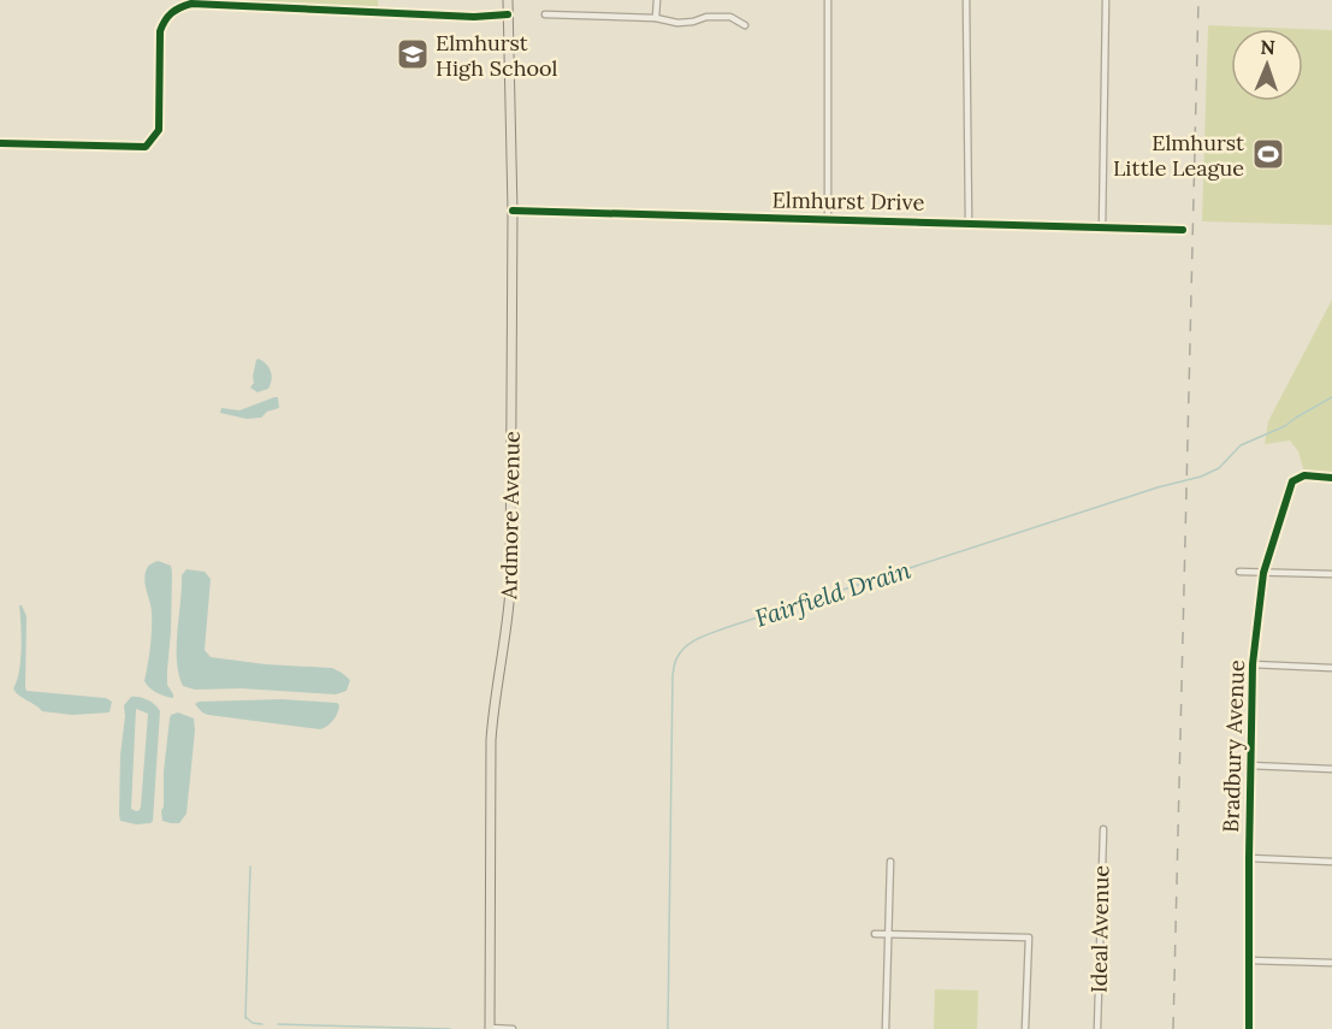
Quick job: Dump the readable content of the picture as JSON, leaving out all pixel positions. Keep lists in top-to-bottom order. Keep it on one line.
{"streets":{"main road":["Ardmore Avenue"],"street":["Elmhurst Drive","Bradbury Avenue","Ideal Avenue"]},"crossings":[["Elmhurst Drive","Ardmore Avenue"]],"water":["Fairfield Drain"],"places":{"school or university":["Elmhurst High School"],"sports":["Elmhurst Little League"]},"north":"top"}
